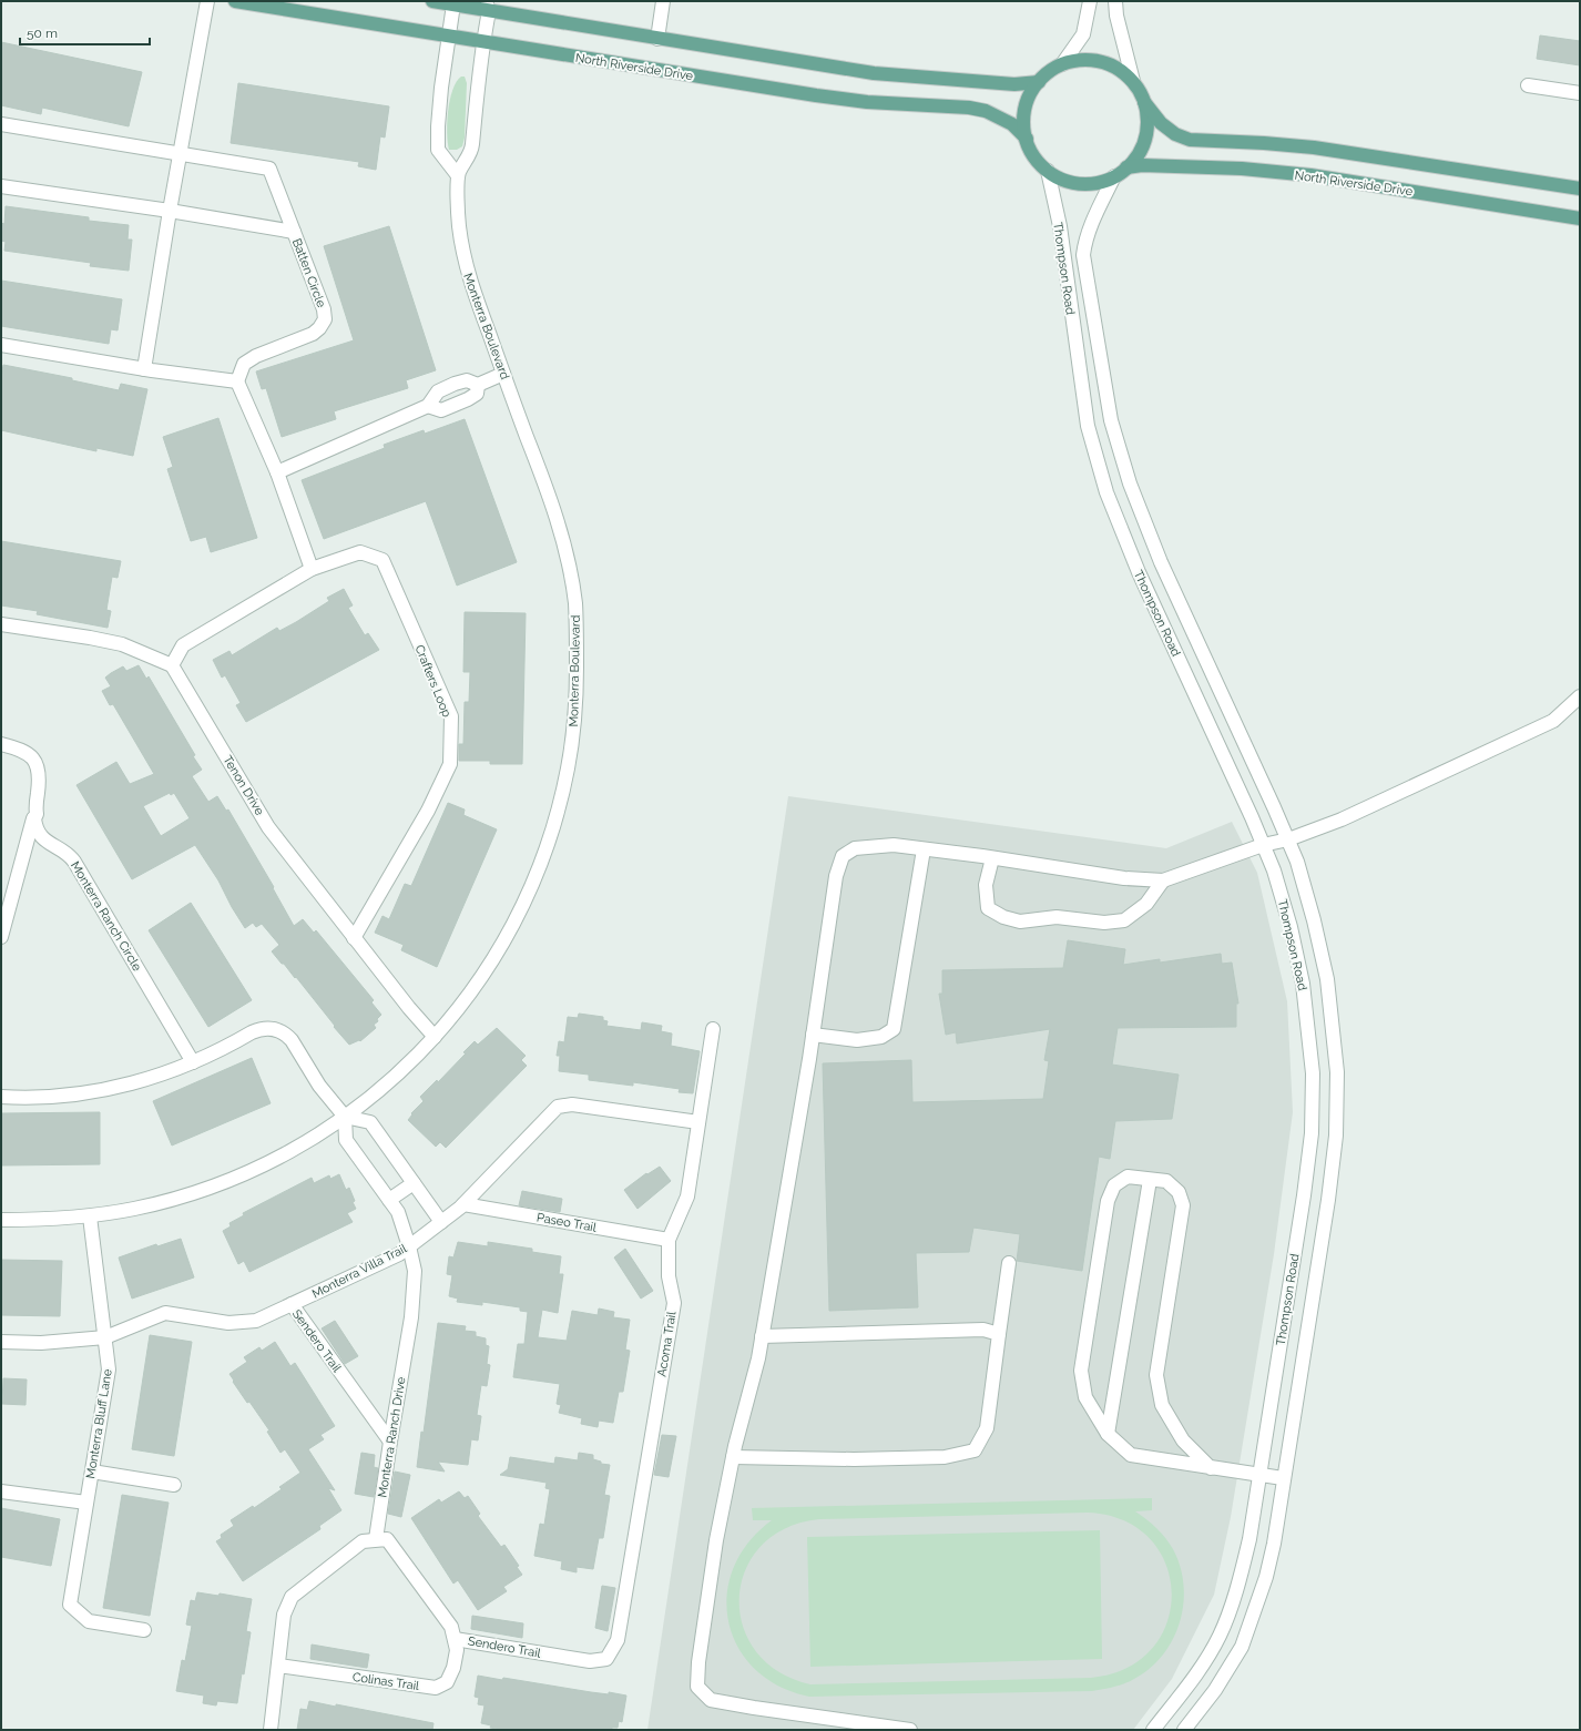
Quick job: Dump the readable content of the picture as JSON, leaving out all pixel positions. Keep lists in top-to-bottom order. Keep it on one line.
{"streets":{"main road":["North Riverside Drive"],"street":["Thompson Road","Batten Circle","Monterra Boulevard","Crafters Loop","Tenon Drive","Monterra Ranch Circle","Paseo Trail","Monterra Villa Trail","Sendero Trail","Acoma Trail","Monterra Bluff Lane","Monterra Ranch Drive","Colinas Trail"]},"crossings":[["North Riverside Drive","Thompson Road"],["Monterra Boulevard","Tenon Drive"],["Monterra Boulevard","Monterra Bluff Lane"],["Monterra Boulevard","Monterra Ranch Drive"],["Crafters Loop","Tenon Drive"],["Paseo Trail","Monterra Villa Trail"],["Paseo Trail","Acoma Trail"],["Monterra Villa Trail","Sendero Trail"],["Monterra Villa Trail","Acoma Trail"],["Monterra Villa Trail","Monterra Bluff Lane"],["Monterra Villa Trail","Monterra Ranch Drive"],["Sendero Trail","Acoma Trail"],["Sendero Trail","Monterra Ranch Drive"],["Sendero Trail","Colinas Trail"]],"scale_bar":"50 m"}
